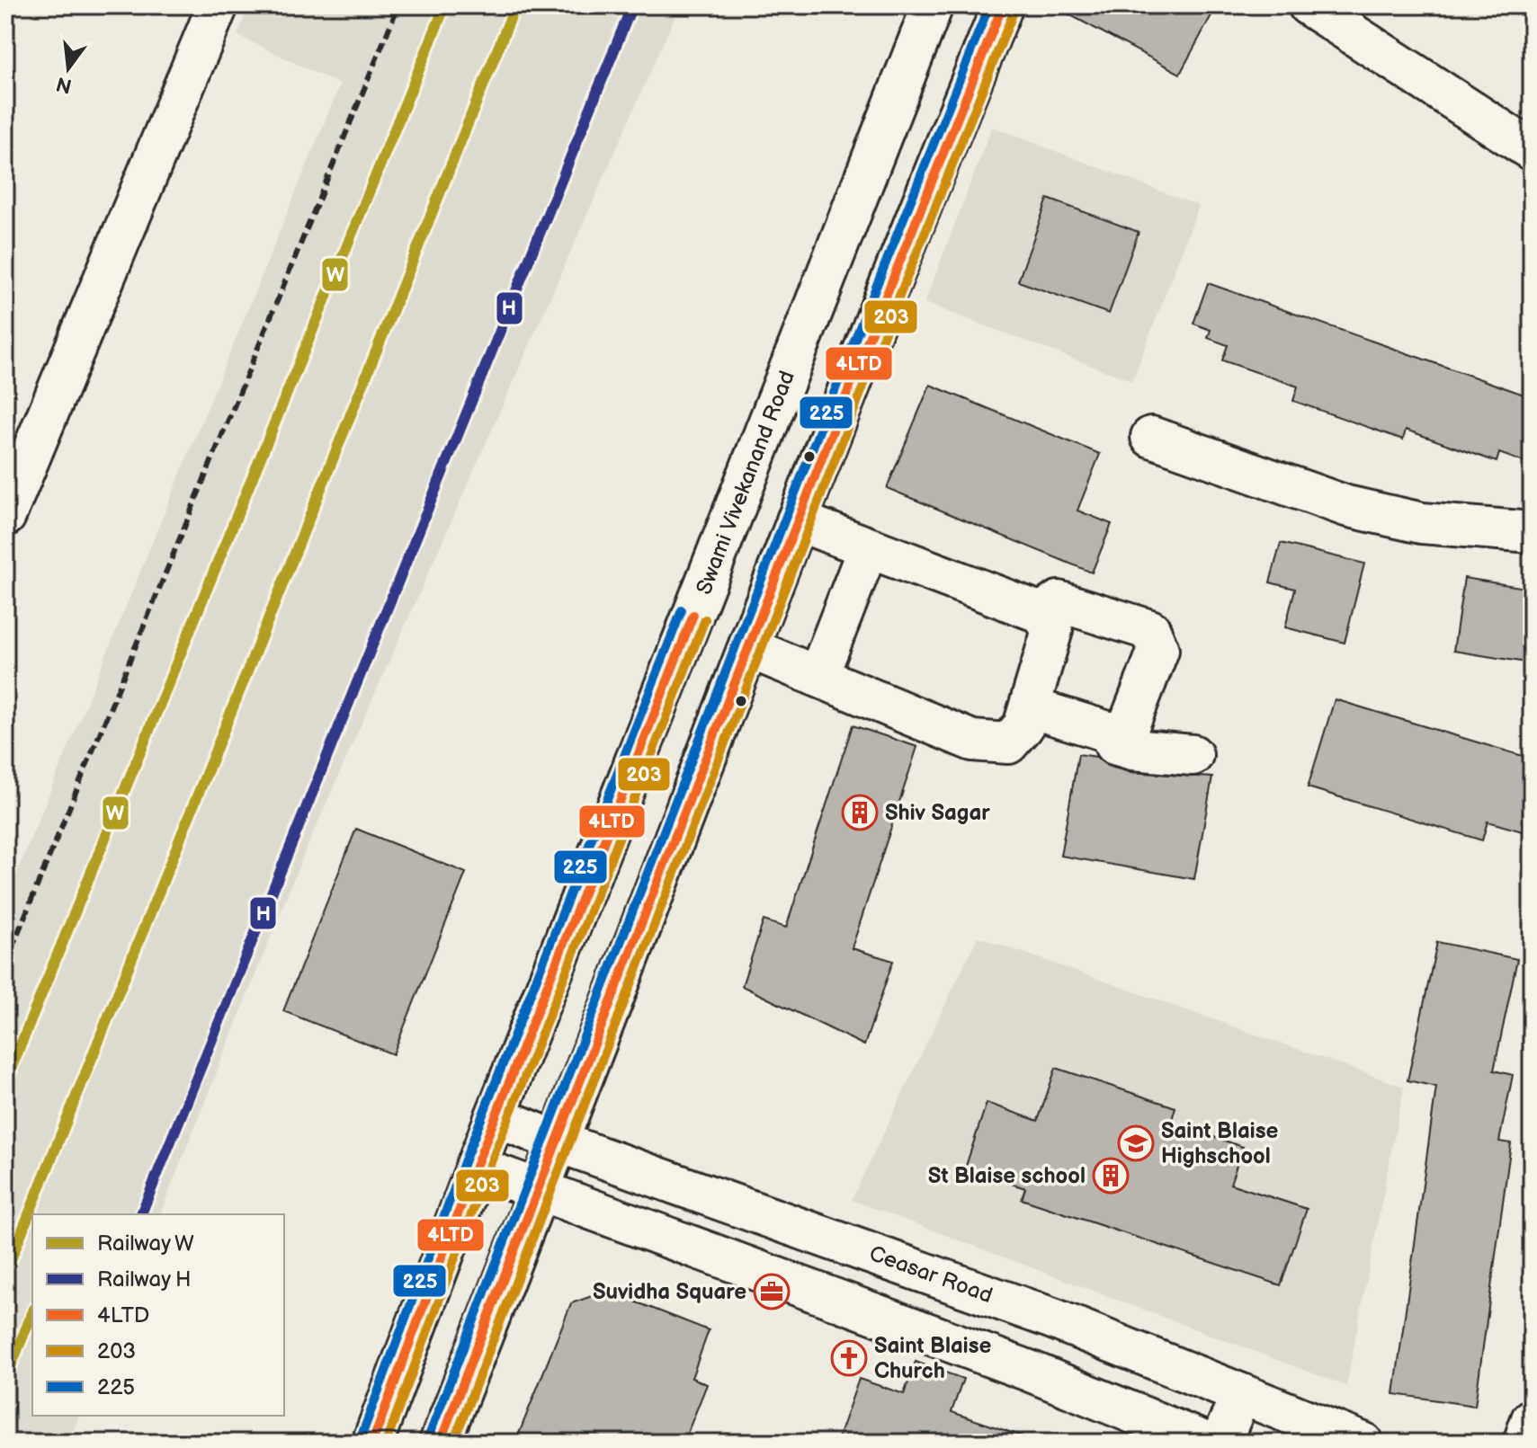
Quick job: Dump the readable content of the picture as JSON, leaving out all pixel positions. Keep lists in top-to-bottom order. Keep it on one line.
{"streets":{"main road":["Swami Vivekanand Road","Ceasar Road"]},"crossings":[["Swami Vivekanand Road","Ceasar Road"]],"places":{"building":["Shiv Sagar","St Blaise school"],"school or university":["Saint Blaise Highschool"],"office":["Suvidha Square"],"church":["Saint Blaise Church"]},"lines":["rail line W","rail line H","transit line 4LTD","transit line 225","transit line 203"],"legend":["Railway W","Railway H","4LTD","203","225"],"north":"bottom"}
